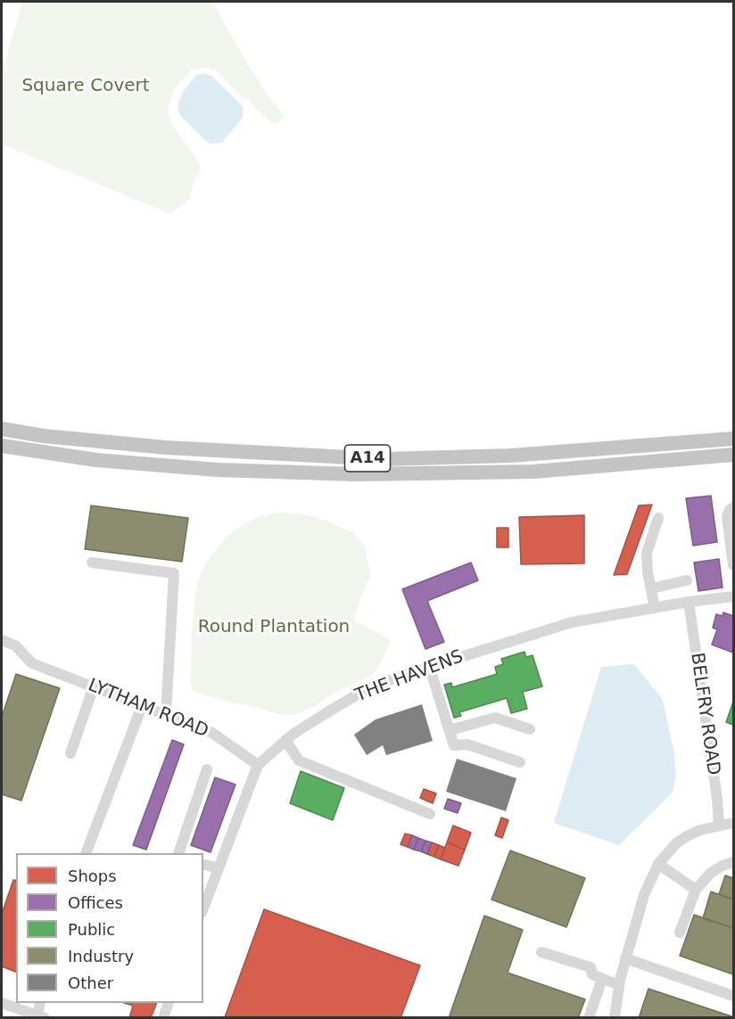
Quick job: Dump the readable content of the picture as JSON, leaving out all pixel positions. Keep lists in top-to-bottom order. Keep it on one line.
{"streets":{"highway":["A14"],"street":["THE HAVENS","LYTHAM ROAD","BELFRY ROAD"]},"crossings":[["THE HAVENS","LYTHAM ROAD"],["THE HAVENS","BELFRY ROAD"]],"parks":["Square Covert","Round Plantation"],"legend":["Shops","Offices","Public","Industry","Other"]}
